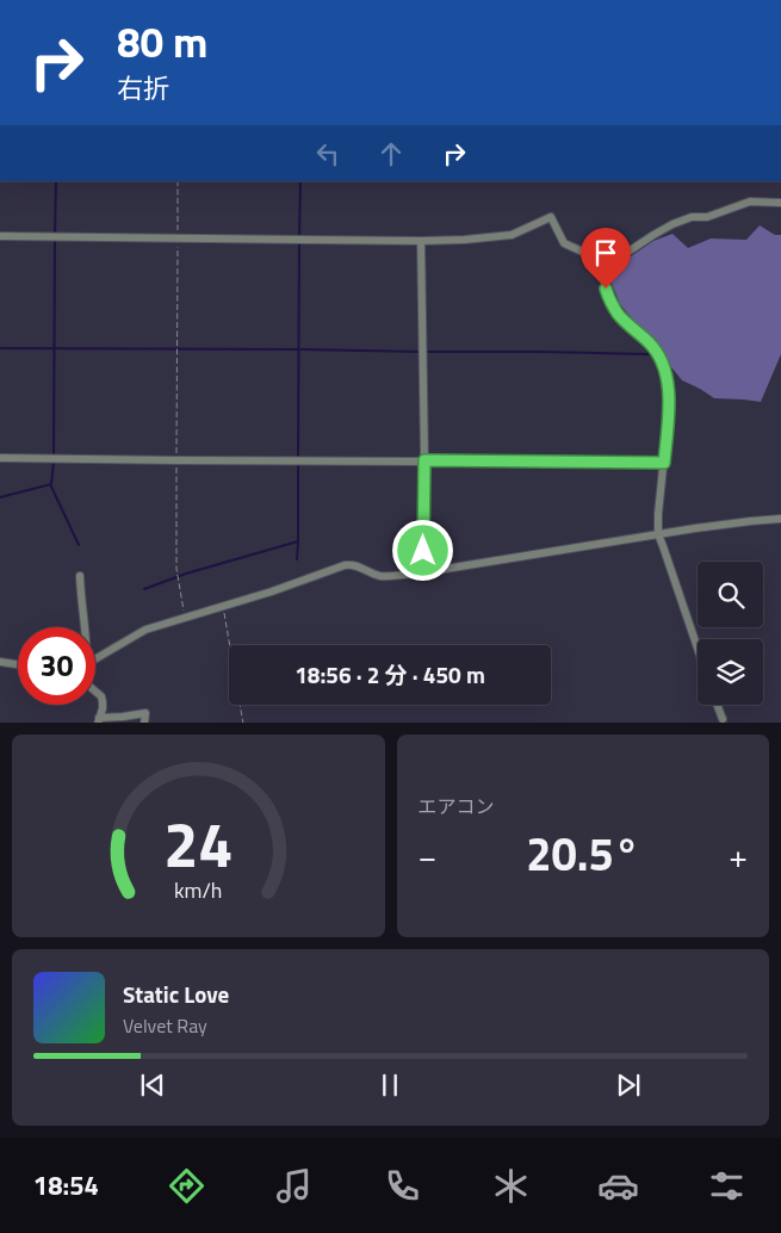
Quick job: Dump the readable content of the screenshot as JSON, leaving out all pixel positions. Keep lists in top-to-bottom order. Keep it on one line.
{"page":{"turn":["80 m","右折"],"limit":"30","trip":"18:56 · 2 分 · 450 m","tile":"エアコン","heat":["−","20.5°","+"],"song":["Static Love","Velvet Ray"],"tabs":"18:54","gauge":["24","km/h"]}}
